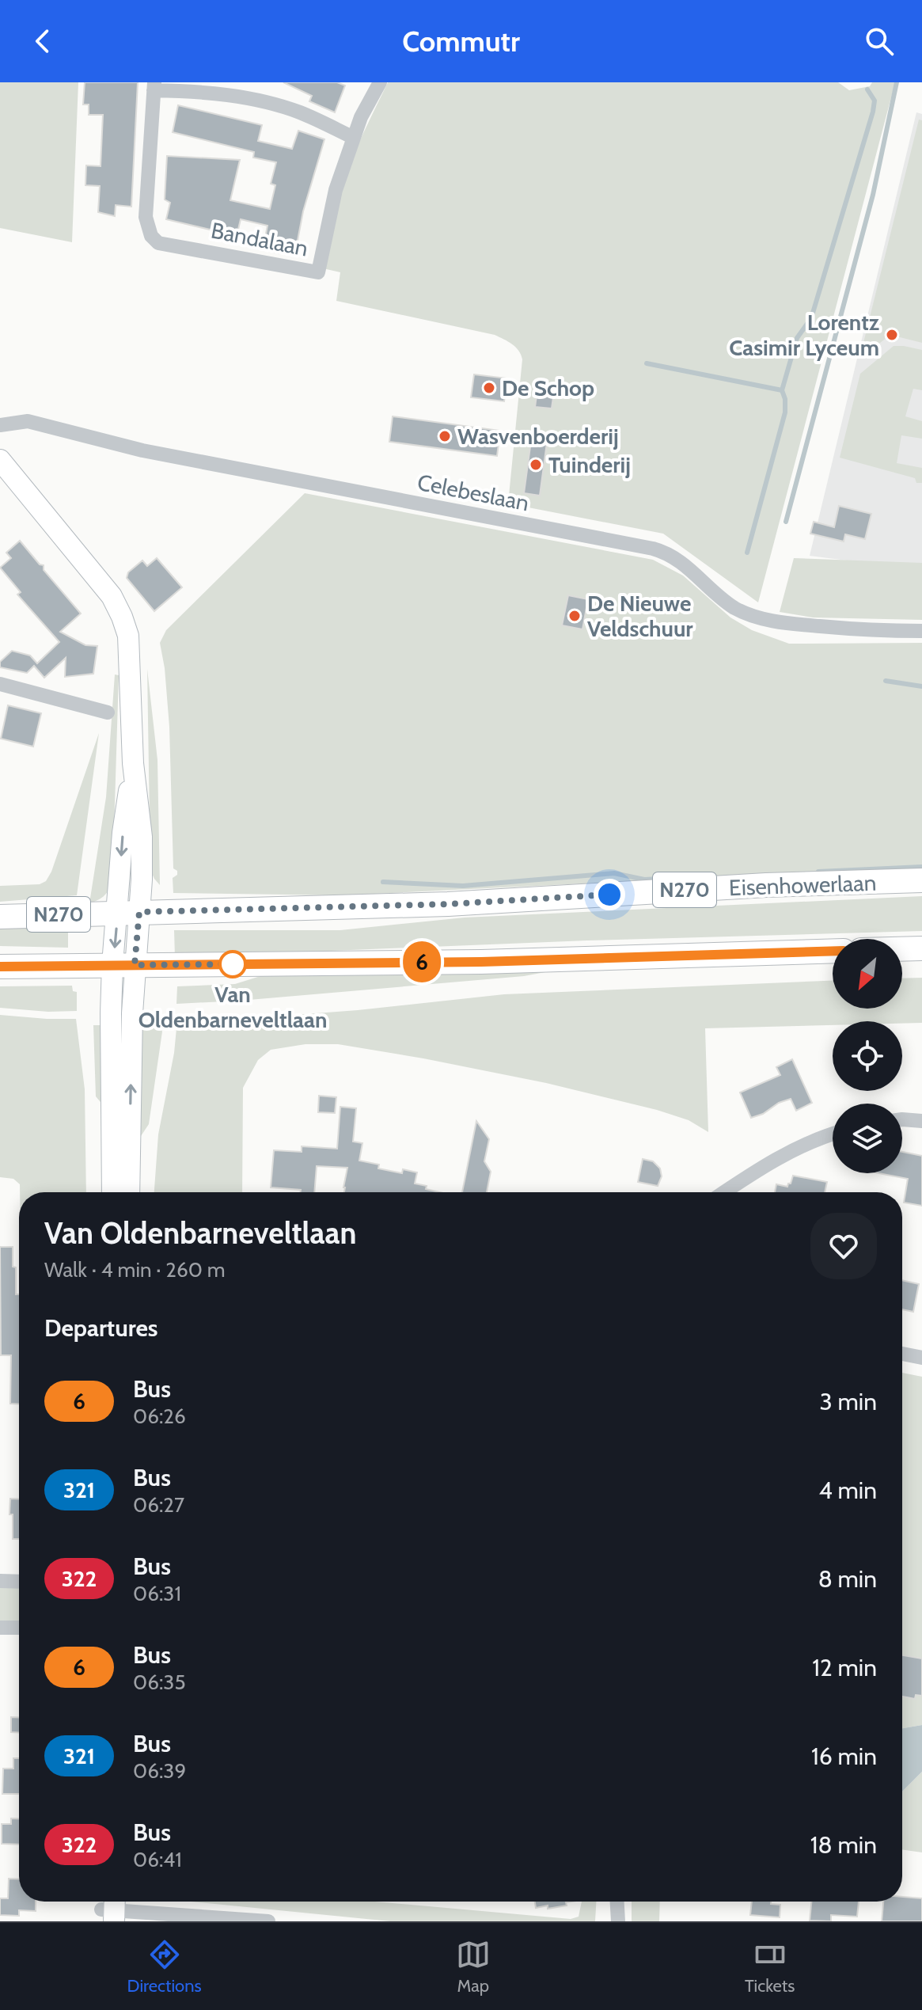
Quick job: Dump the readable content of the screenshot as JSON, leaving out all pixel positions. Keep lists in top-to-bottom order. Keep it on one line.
{"streets":{"main road":["Eisenhowerlaan","N270"],"street":["Bandalaan","Celebeslaan"]},"places":["Lorentz Casimir Lyceum","De Schop","Wasvenboerderij","Tuinderij","De Nieuwe Veldschuur","Van Oldenbarneveltlaan"],"lines":["bus line 6"],"north":"bottom left","page":{"header":"Commutr","on_map":"6","heading":[["Van Oldenbarneveltlaan","Walk · 4 min · 260 m"],"Departures"],"list":[{"mark":"6","name":"Bus","note":"06:26","value":"3 min"},{"mark":"321","name":"Bus","note":"06:27","value":"4 min"},{"mark":"322","name":"Bus","note":"06:31","value":"8 min"},{"mark":"6","name":"Bus","note":"06:35","value":"12 min"},{"mark":"321","name":"Bus","note":"06:39","value":"16 min"},{"mark":"322","name":"Bus","note":"06:41","value":"18 min"}],"tabs":["Directions","Map","Tickets"]}}
